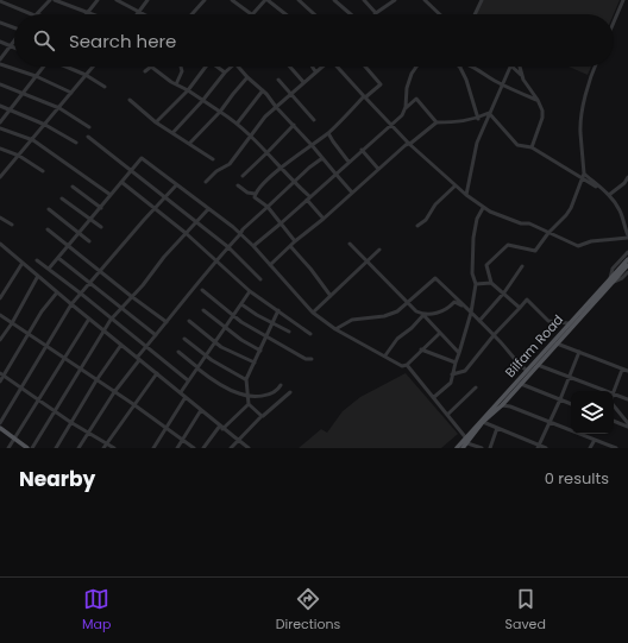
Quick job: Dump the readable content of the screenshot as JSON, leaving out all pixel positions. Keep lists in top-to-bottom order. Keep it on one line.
{"streets":{"main road":["Bilfam Road"]},"page":{"search":"Search here","heading":["Nearby","0 results"],"nav":["Map","Directions","Saved"]}}
